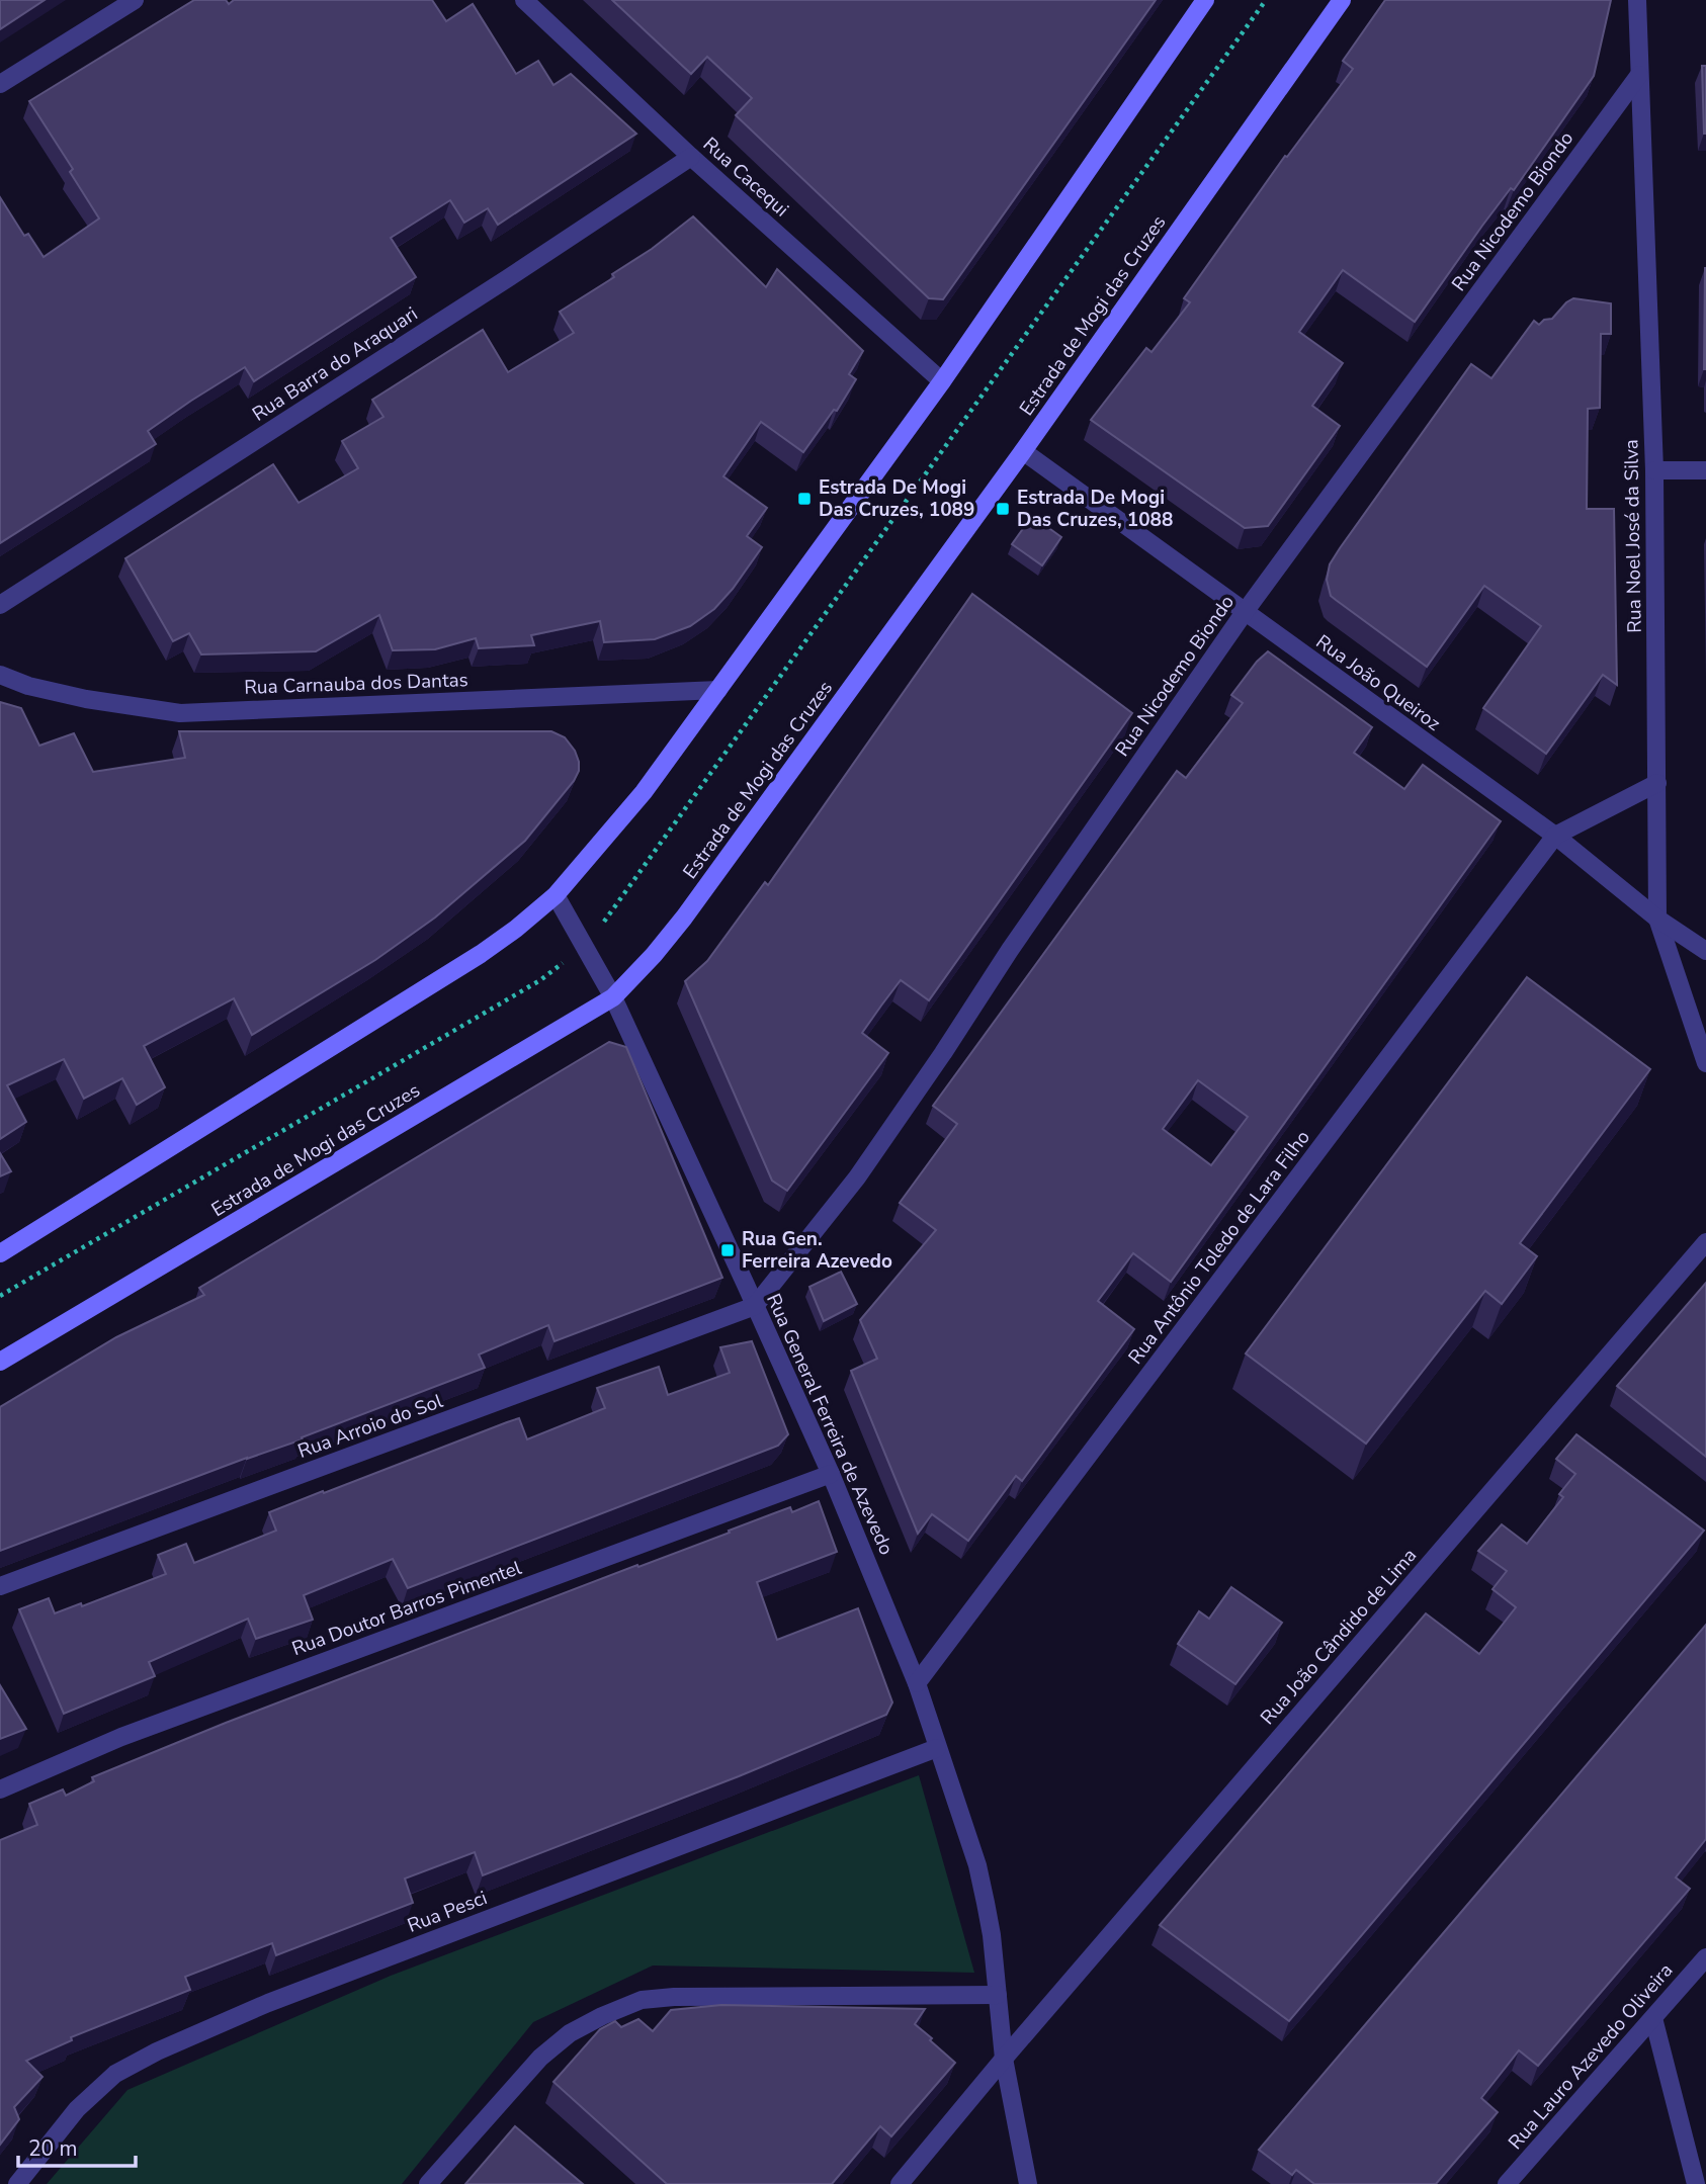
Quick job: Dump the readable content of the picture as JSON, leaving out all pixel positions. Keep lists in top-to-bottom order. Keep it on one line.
{"streets":{"main road":["Estrada de Mogi das Cruzes"],"street":["Rua Cacequi","Rua Nicodemo Biondo","Rua Barra do Araquari","Rua Noel José da Silva","Rua João Queiroz","Rua Carnauba dos Dantas","Rua Antônio Toledo de Lara Filho","Rua General Ferreira de Azevedo","Rua Arroio do Sol","Rua Doutor Barros Pimentel","Rua João Cândido de Lima","Rua Pesci","Rua Lauro Azevedo Oliveira"]},"crossings":[["Rua Cacequi","Rua Barra do Araquari"],["Rua Nicodemo Biondo","Rua Noel José da Silva"],["Rua Nicodemo Biondo","Rua João Queiroz"],["Rua Nicodemo Biondo","Rua General Ferreira de Azevedo"],["Rua Nicodemo Biondo","Rua Arroio do Sol"],["Estrada de Mogi das Cruzes","Rua João Queiroz"],["Estrada de Mogi das Cruzes","Rua General Ferreira de Azevedo"],["Rua Noel José da Silva","Rua João Queiroz"],["Rua João Queiroz","Rua Antônio Toledo de Lara Filho"],["Rua Antônio Toledo de Lara Filho","Rua General Ferreira de Azevedo"],["Rua General Ferreira de Azevedo","Rua Arroio do Sol"],["Rua General Ferreira de Azevedo","Rua Doutor Barros Pimentel"],["Rua General Ferreira de Azevedo","Rua João Cândido de Lima"],["Rua General Ferreira de Azevedo","Rua Pesci"]],"places":{"transit":["Estrada De Mogi Das Cruzes, 1089","Estrada De Mogi Das Cruzes, 1088","Rua Gen. Ferreira Azevedo"]},"scale_bar":"20 m"}
